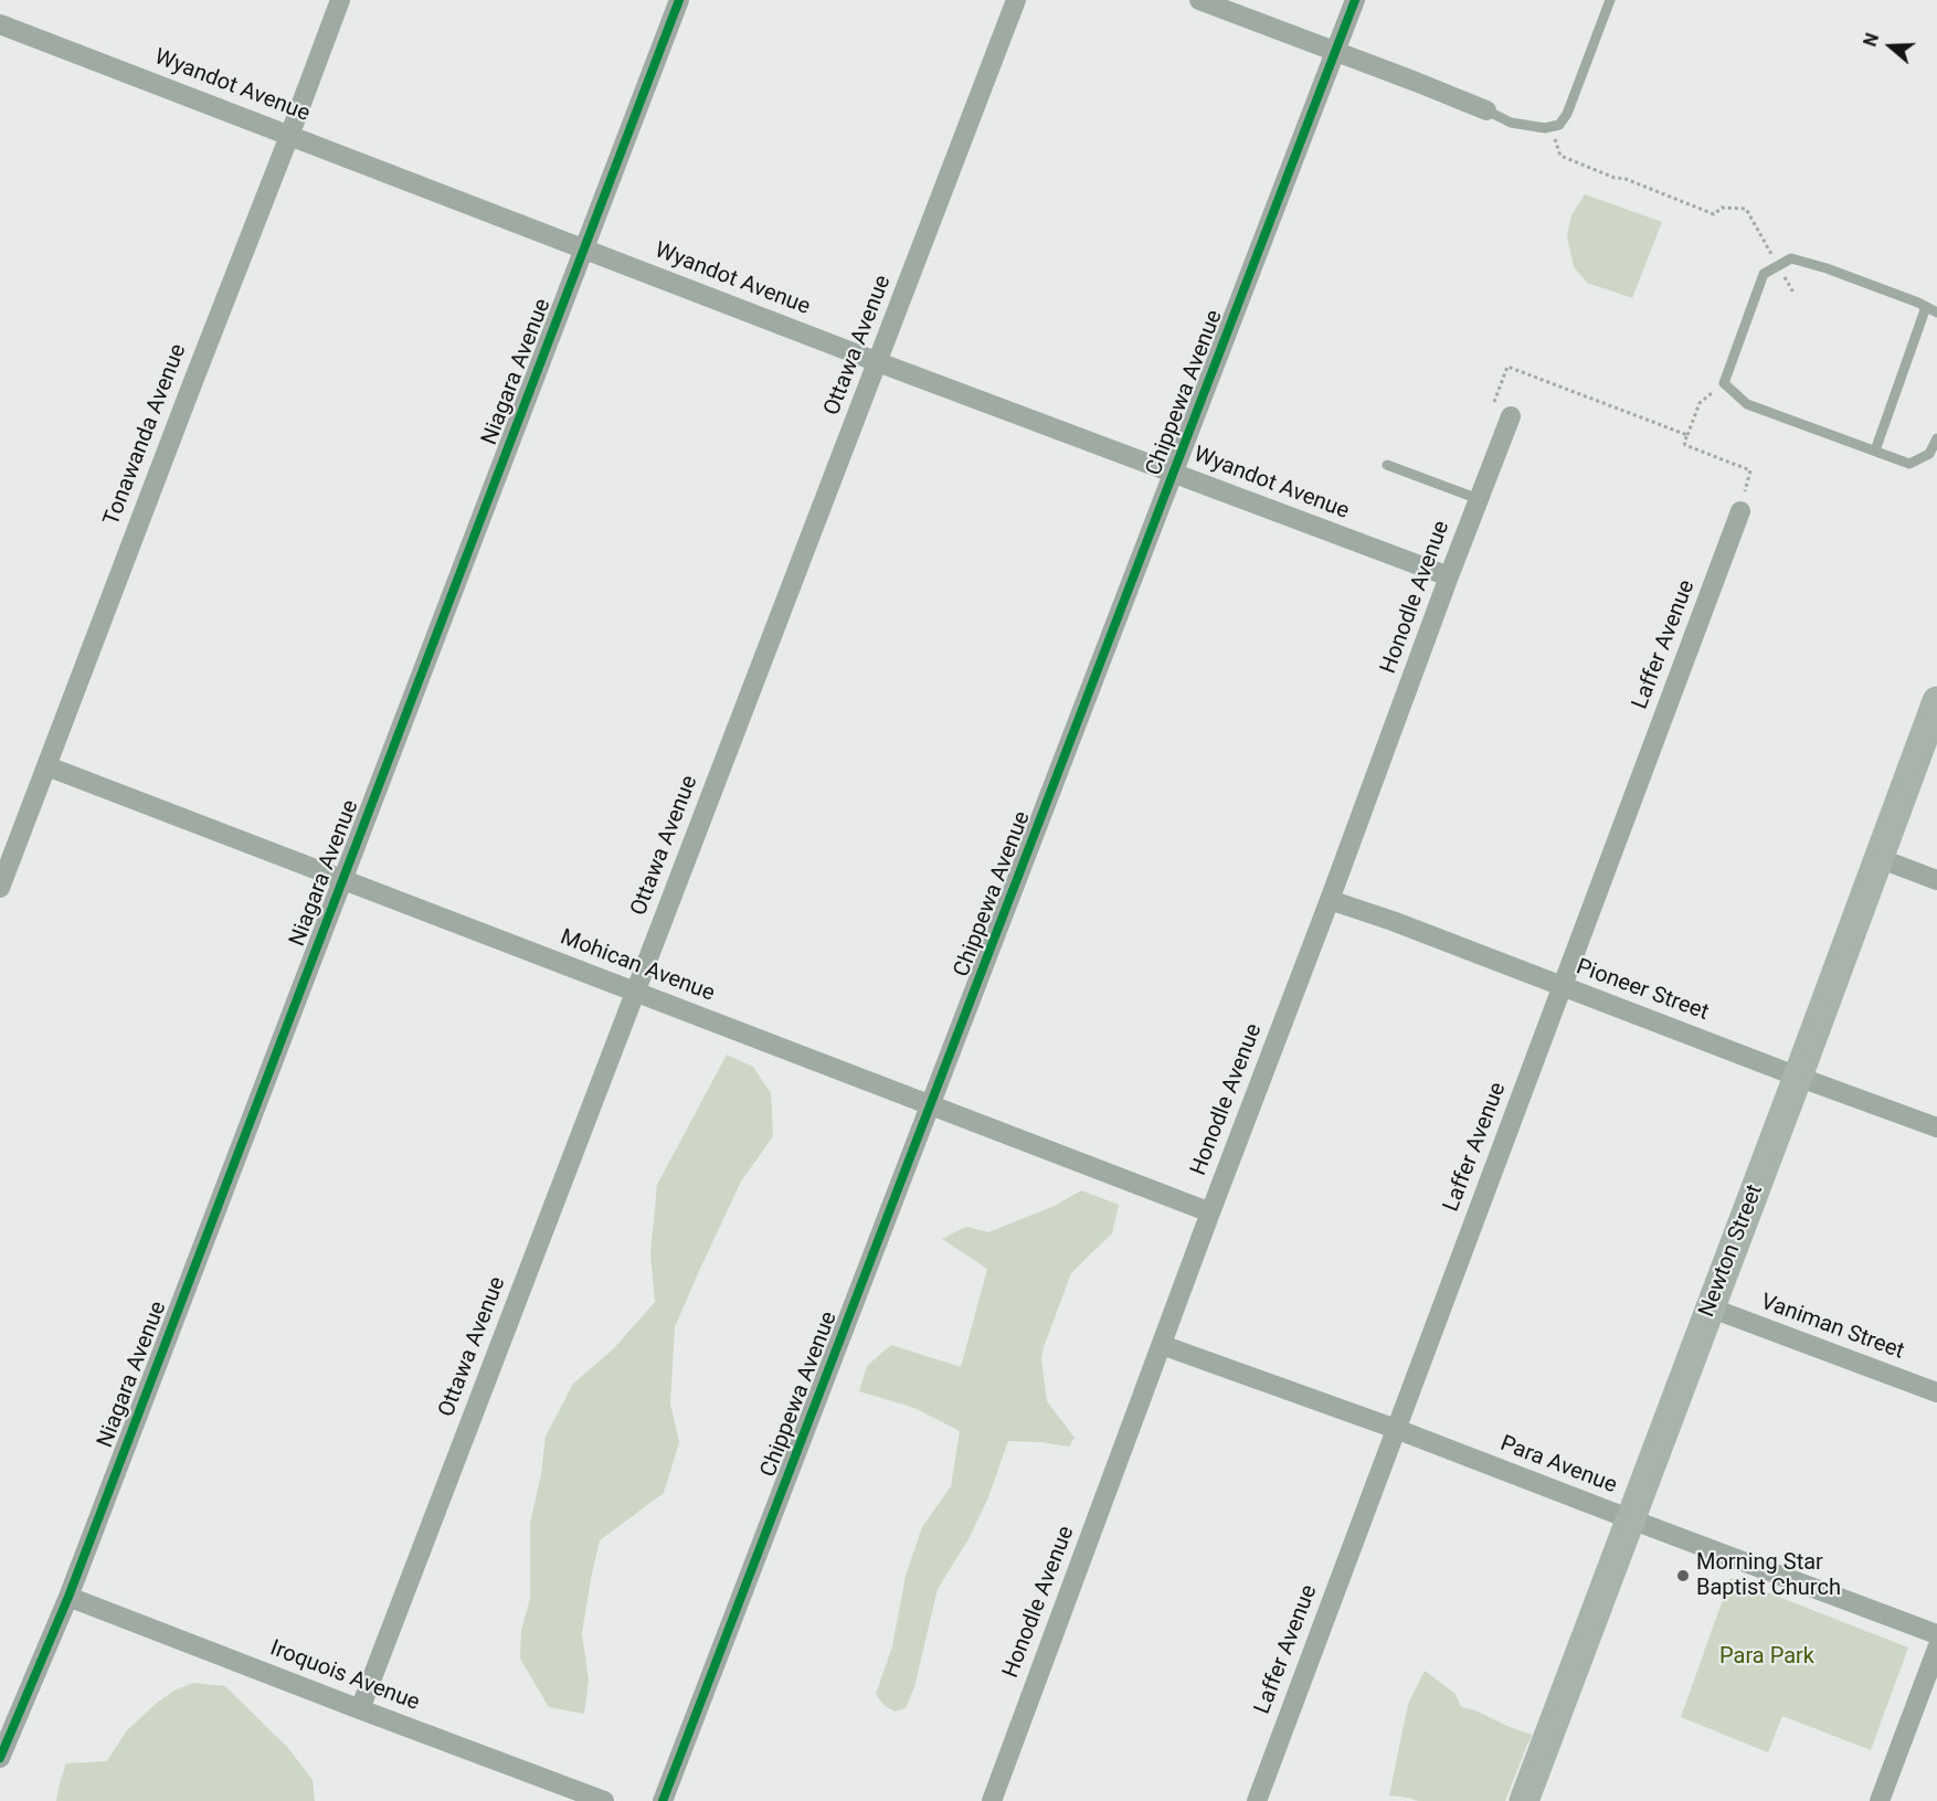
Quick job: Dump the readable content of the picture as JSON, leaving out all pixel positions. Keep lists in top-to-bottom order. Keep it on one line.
{"streets":{"street":["Wyandot Avenue","Ottawa Avenue","Niagara Avenue","Chippewa Avenue","Tonawanda Avenue","Honodle Avenue","Laffer Avenue","Mohican Avenue","Pioneer Street","Newton Street","Vaniman Street","Para Avenue","Iroquois Avenue"]},"crossings":[["Wyandot Avenue","Ottawa Avenue"],["Wyandot Avenue","Niagara Avenue"],["Wyandot Avenue","Chippewa Avenue"],["Wyandot Avenue","Tonawanda Avenue"],["Wyandot Avenue","Honodle Avenue"],["Ottawa Avenue","Mohican Avenue"],["Ottawa Avenue","Iroquois Avenue"],["Niagara Avenue","Mohican Avenue"],["Niagara Avenue","Iroquois Avenue"],["Chippewa Avenue","Mohican Avenue"],["Tonawanda Avenue","Mohican Avenue"],["Honodle Avenue","Mohican Avenue"],["Honodle Avenue","Pioneer Street"],["Honodle Avenue","Para Avenue"],["Laffer Avenue","Pioneer Street"],["Laffer Avenue","Para Avenue"],["Pioneer Street","Newton Street"],["Newton Street","Vaniman Street"],["Newton Street","Para Avenue"]],"parks":["Para Park"],"places":["Morning Star Baptist Church"],"north":"left"}
